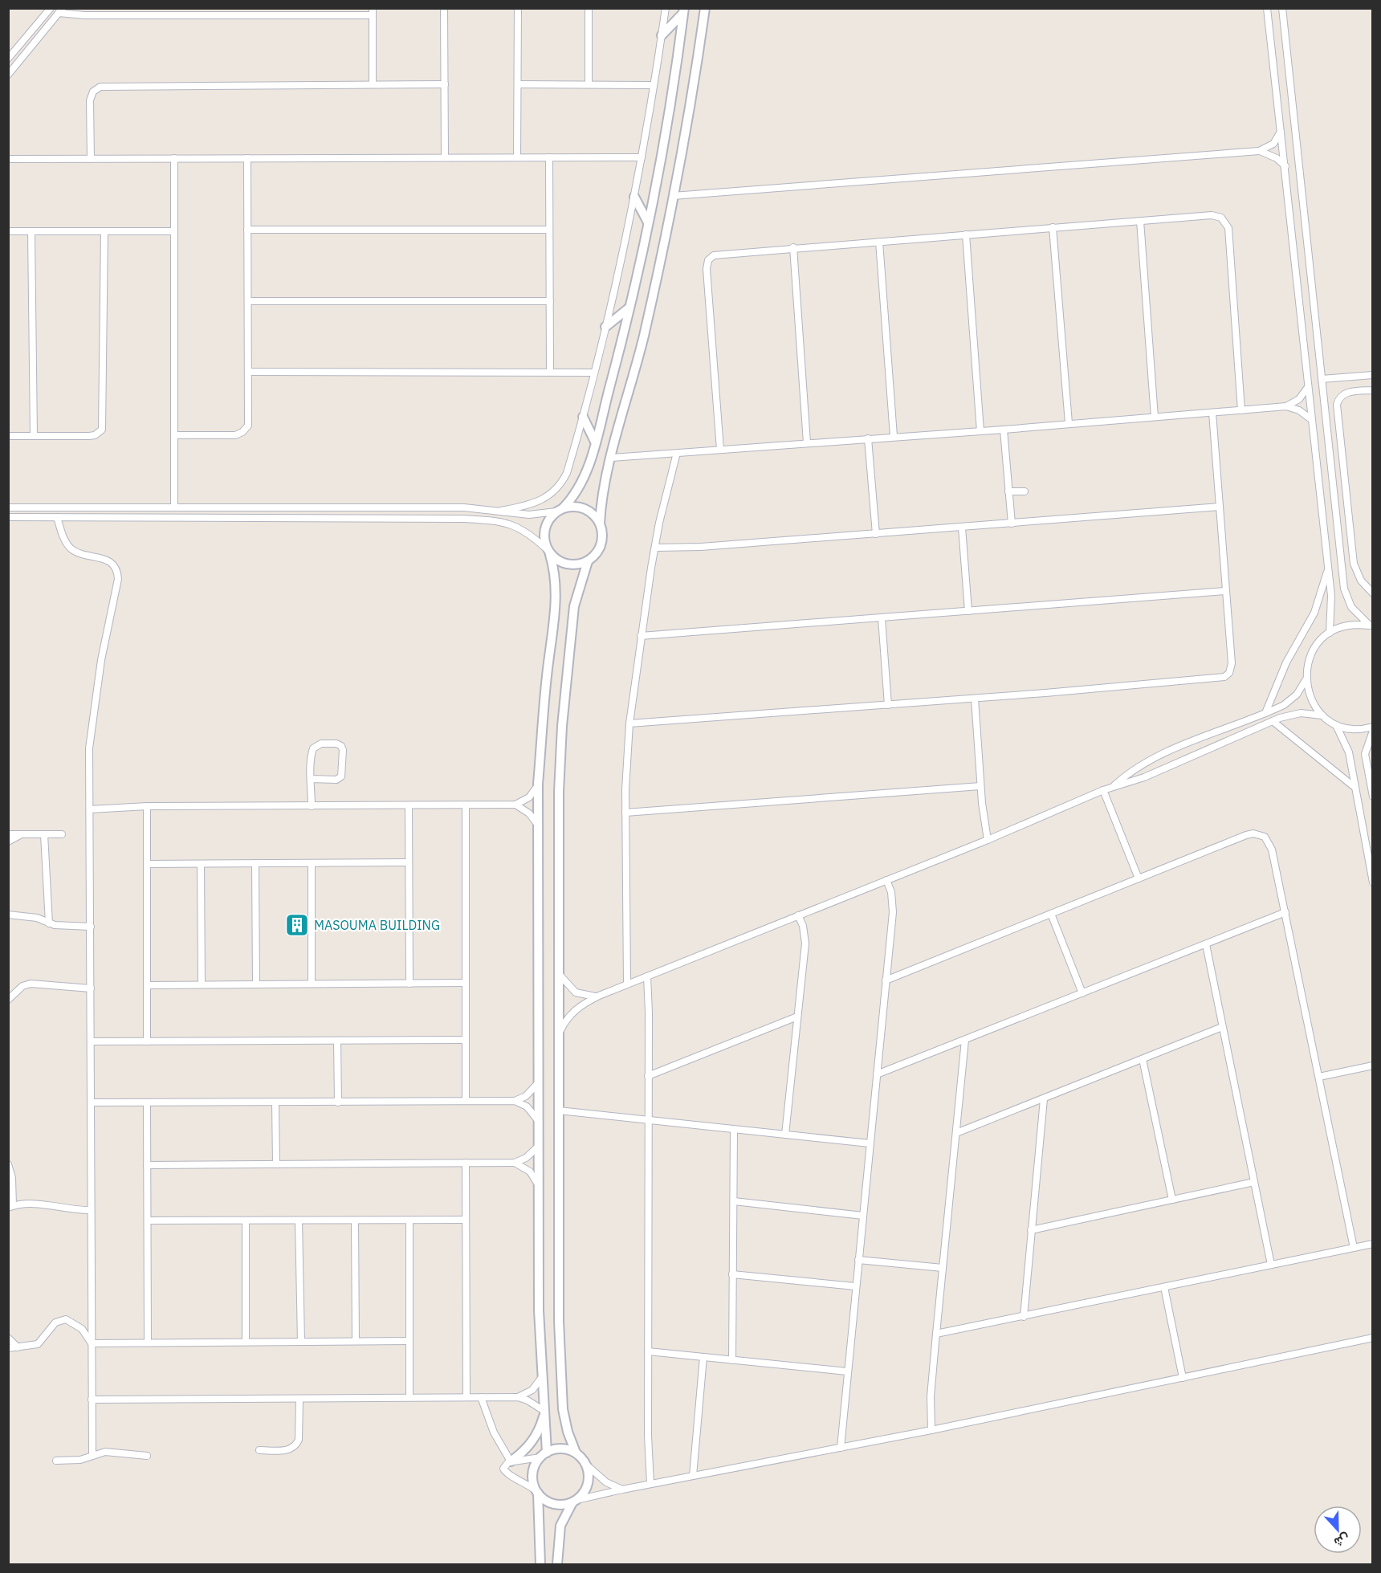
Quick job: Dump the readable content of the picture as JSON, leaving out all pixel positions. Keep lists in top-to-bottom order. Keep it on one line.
{"places":{"building":["MASOUMA BUILDING"]},"north":"bottom"}
